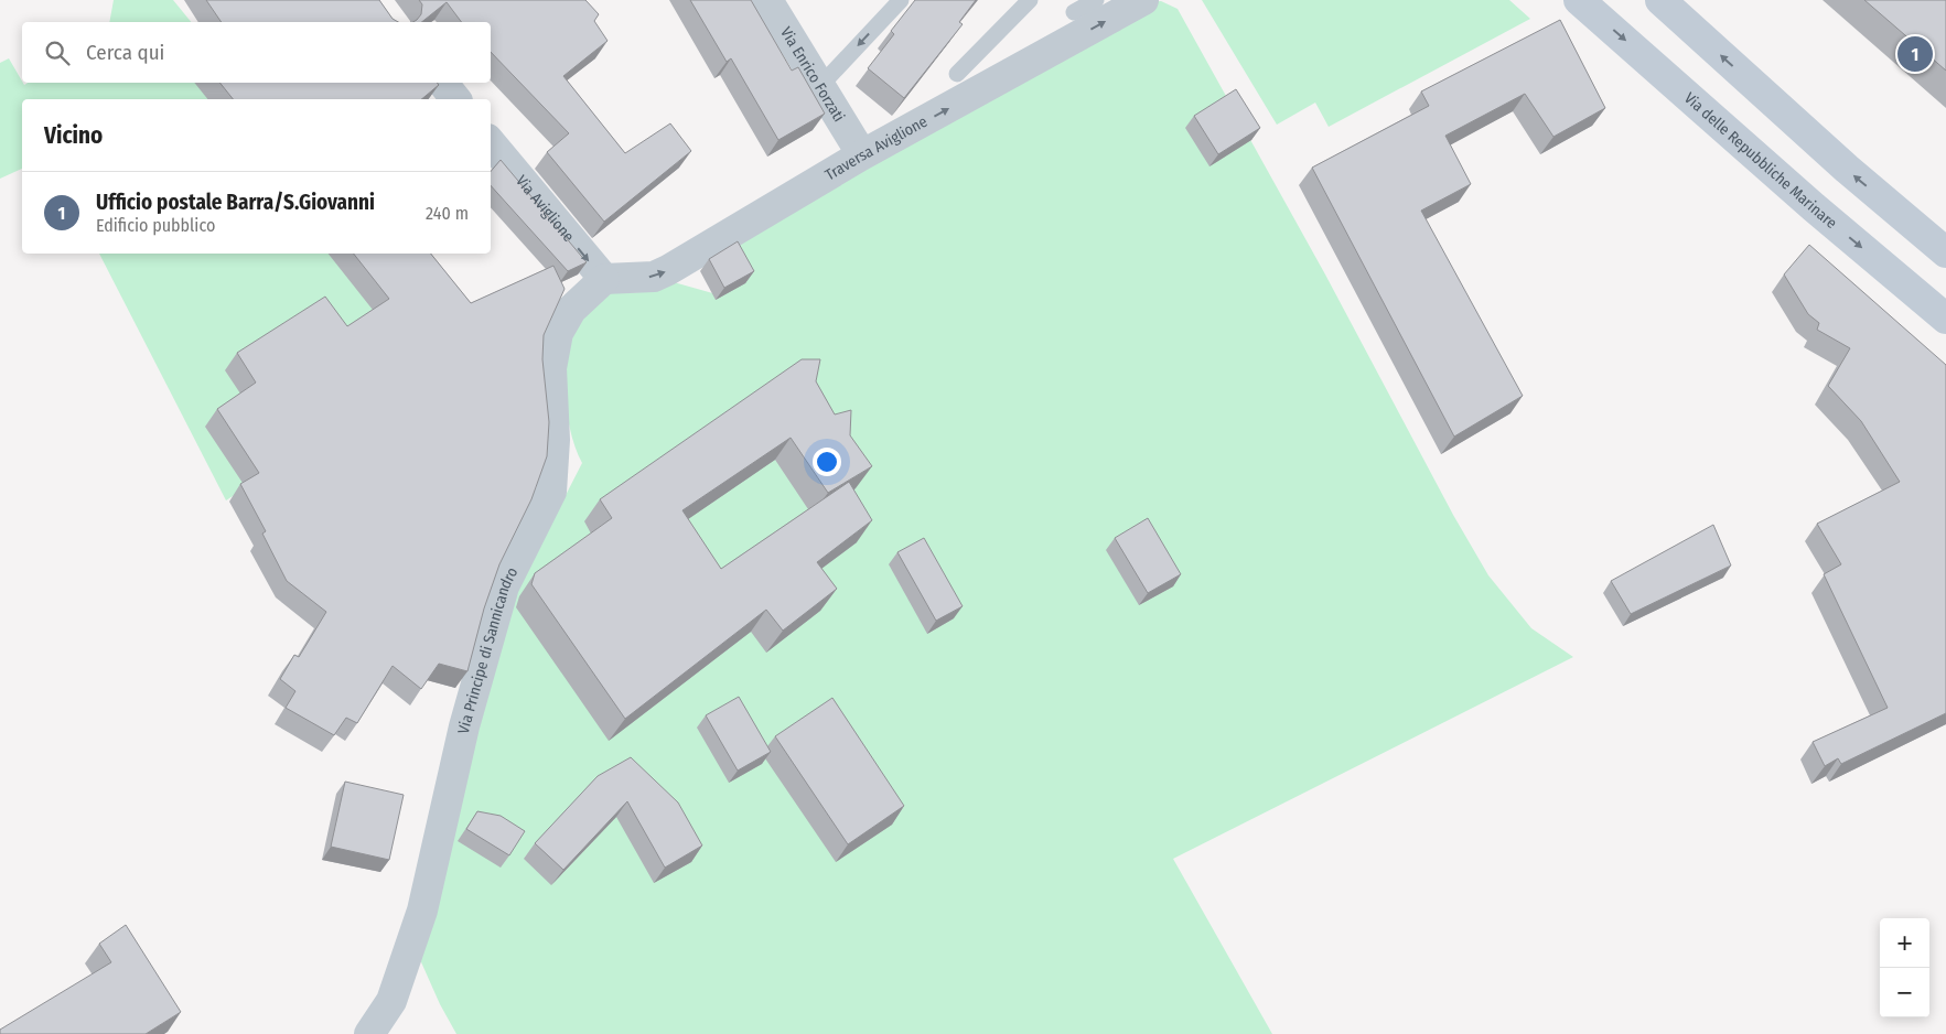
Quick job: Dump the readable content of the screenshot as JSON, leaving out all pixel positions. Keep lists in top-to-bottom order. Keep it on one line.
{"streets":{"main road":["Via delle Repubbliche Marinare"],"street":["Via Enrico Forzati","Traversa Aviglione","Via Aviglione","Via Principe di Sannicandro"]},"crossings":[["Traversa Aviglione","Via Aviglione"],["Traversa Aviglione","Via Principe di Sannicandro"],["Via Aviglione","Via Principe di Sannicandro"]],"one_way":["Traversa Aviglione","Via Aviglione"],"page":{"search":"Cerca qui","pins":"1","heading":"Vicino","list":[{"mark":"1","name":"Ufficio postale Barra/S.Giovanni","note":"Edificio pubblico","value":"240 m"}],"map_buttons":["+","−"]}}
